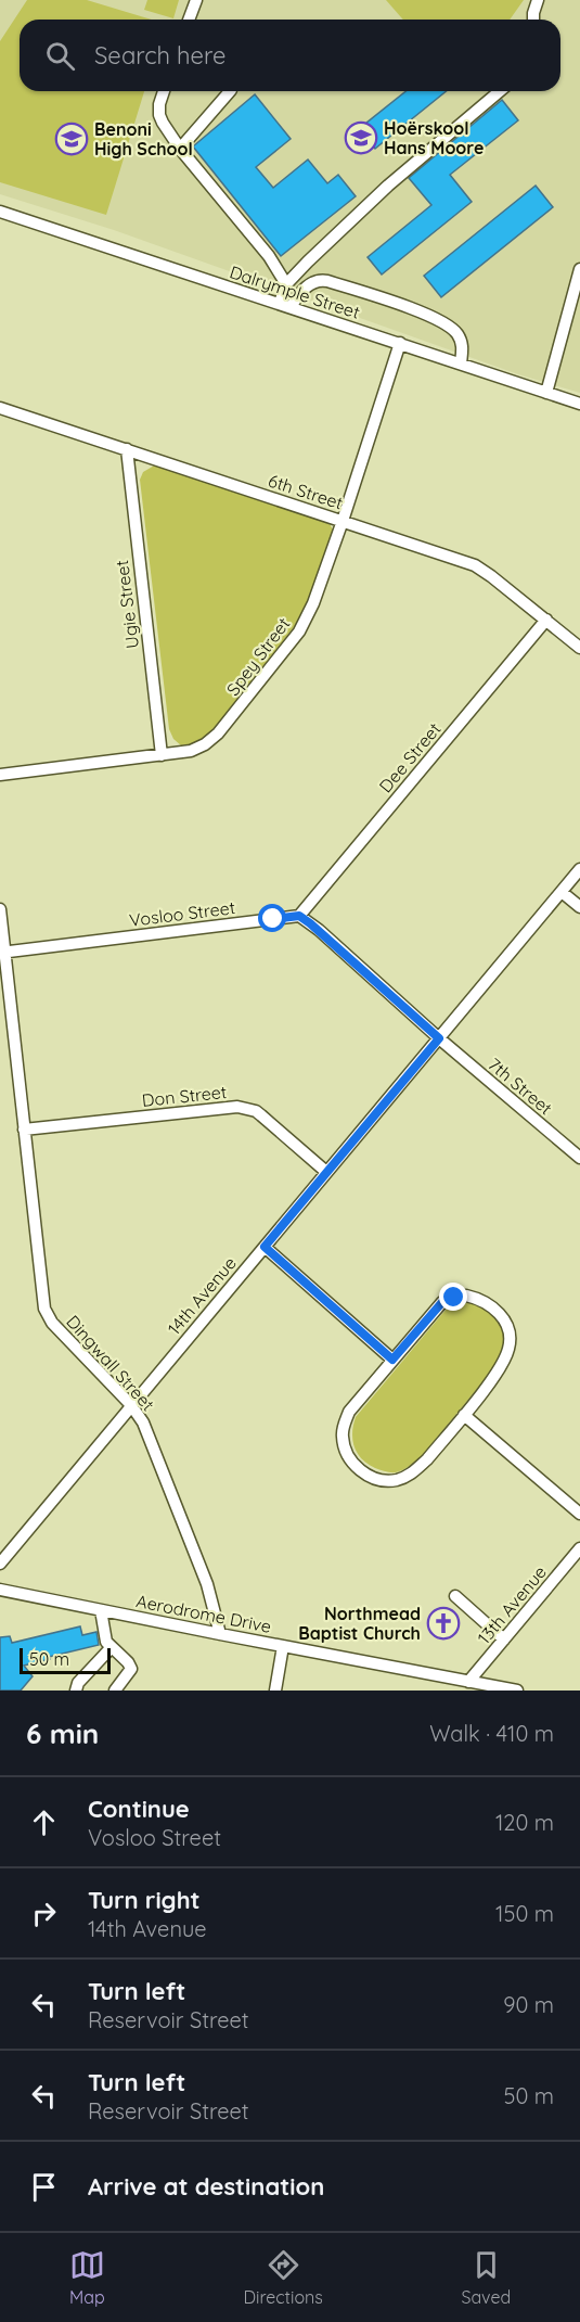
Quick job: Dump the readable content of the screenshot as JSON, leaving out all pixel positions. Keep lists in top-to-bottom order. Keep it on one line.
{"streets":{"street":["Dalrymple Street","6th Street","Ugie Street","Spey Street","Dee Street","Vosloo Street","7th Street","Don Street","14th Avenue","Dingwall Street","13th Avenue","Aerodrome Drive"]},"crossings":[["Dalrymple Street","Spey Street"],["6th Street","Ugie Street"],["6th Street","Spey Street"],["6th Street","Dee Street"],["Ugie Street","Spey Street"],["Dee Street","Vosloo Street"],["Vosloo Street","Dingwall Street"],["7th Street","14th Avenue"],["Don Street","14th Avenue"],["Don Street","Dingwall Street"],["14th Avenue","Dingwall Street"],["Dingwall Street","Aerodrome Drive"],["13th Avenue","Aerodrome Drive"]],"places":{"school or university":["Hoërskool Hans Moore","Benoni High School"],"church":["Northmead Baptist Church"]},"scale_bar":"50 m","page":{"search":"Search here","scale":"50 m","heading":["6 min","Walk · 410 m"],"list":[["Continue","Vosloo Street","120 m"],["Turn right","14th Avenue","150 m"],["Turn left","Reservoir Street","90 m"],["Turn left","Reservoir Street","50 m"],"Arrive at destination"],"nav":["Map","Directions","Saved"]}}
